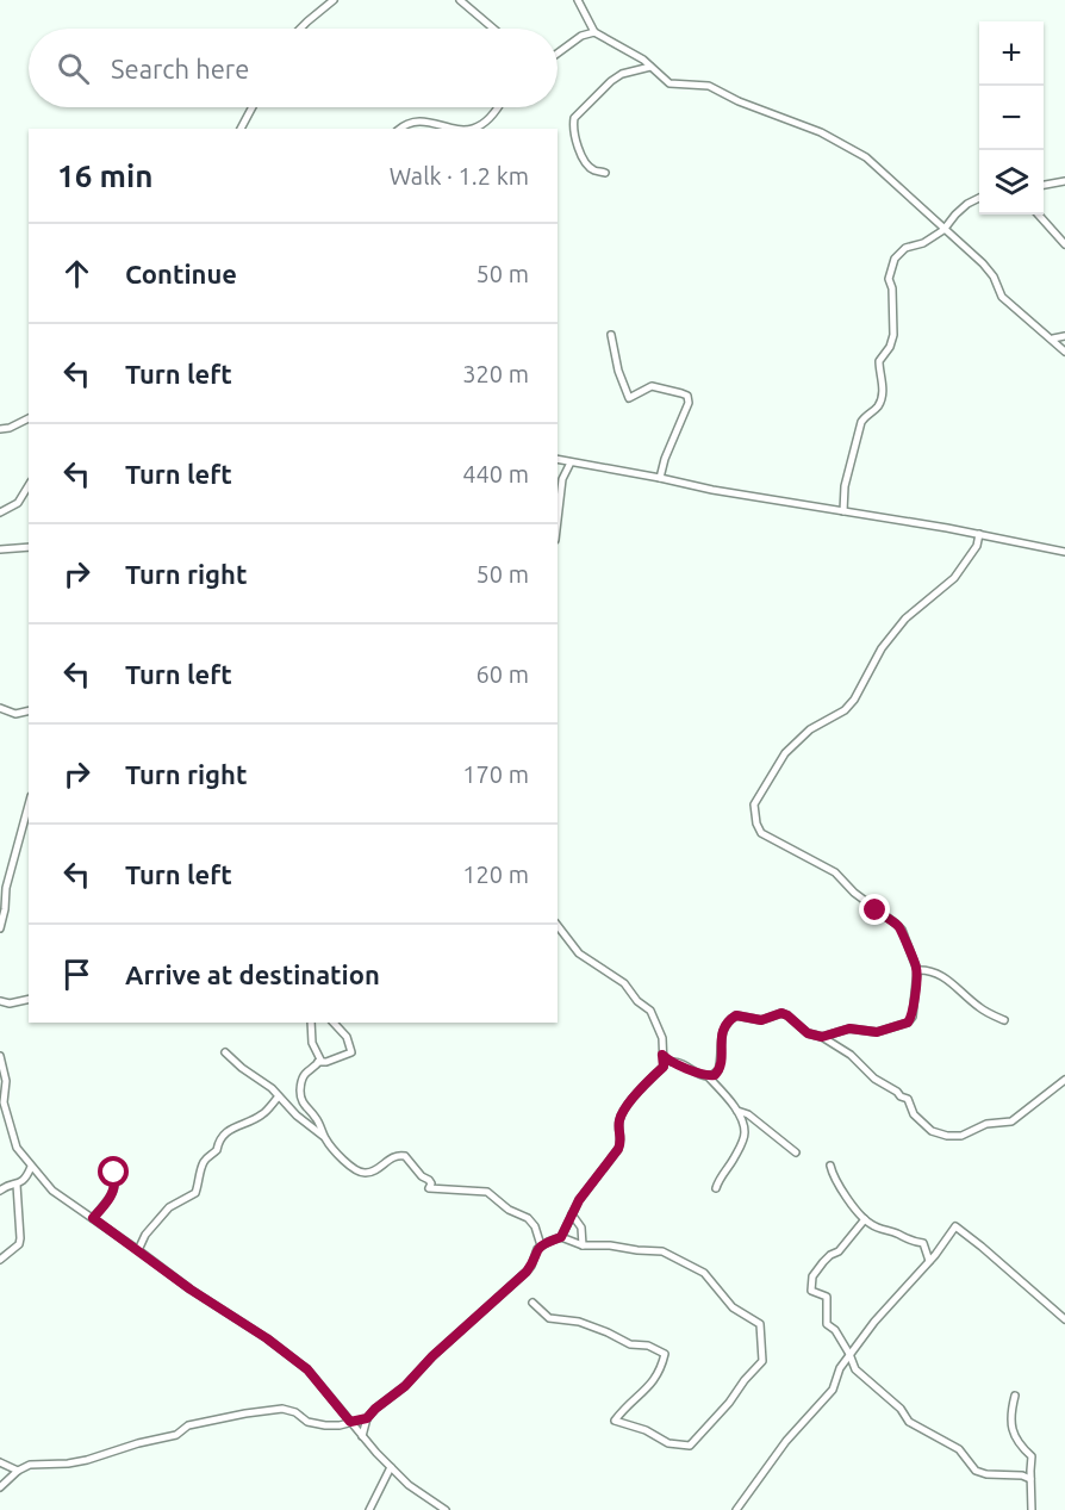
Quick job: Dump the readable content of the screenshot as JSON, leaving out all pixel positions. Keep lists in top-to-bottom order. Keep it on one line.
{"page":{"map_buttons":["+","−"],"search":"Search here","heading":["16 min","Walk · 1.2 km"],"list":[["Continue","50 m"],["Turn left","320 m"],["Turn left","440 m"],["Turn right","50 m"],["Turn left","60 m"],["Turn right","170 m"],["Turn left","120 m"],"Arrive at destination"]}}
